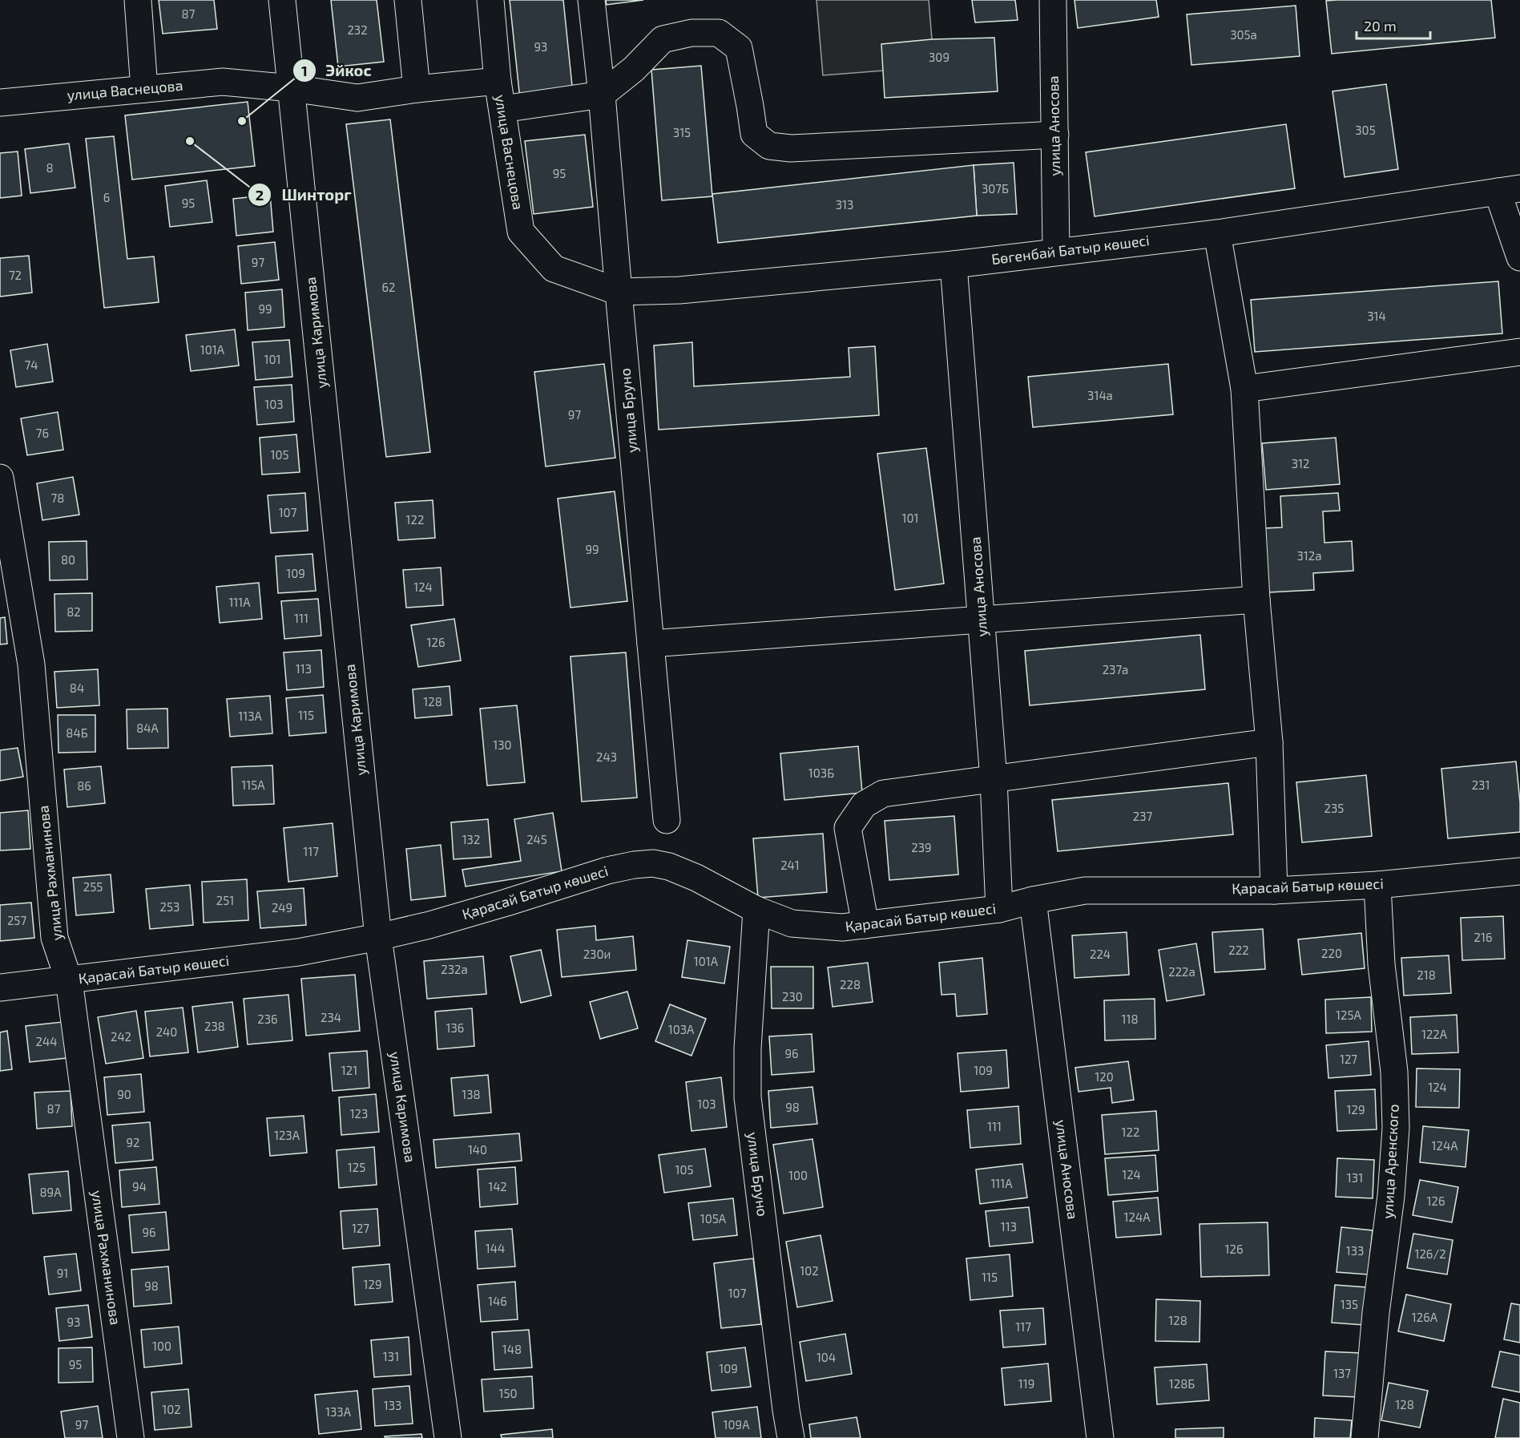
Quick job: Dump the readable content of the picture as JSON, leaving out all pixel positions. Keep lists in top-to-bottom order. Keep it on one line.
{"streets":{"street":["улица Васнецова","улица Аносова","Бөгенбай Батыр көшесі","улица Каримова","улица Бруно","улица Рахманинова","Қарасай Батыр көшесі","улица Аренского"]},"crossings":[["улица Васнецова","Бөгенбай Батыр көшесі"],["улица Васнецова","улица Каримова"],["улица Васнецова","улица Бруно"],["улица Аносова","Бөгенбай Батыр көшесі"],["улица Аносова","Қарасай Батыр көшесі"],["Бөгенбай Батыр көшесі","улица Бруно"],["улица Каримова","Қарасай Батыр көшесі"],["улица Бруно","Қарасай Батыр көшесі"],["улица Рахманинова","Қарасай Батыр көшесі"],["Қарасай Батыр көшесі","улица Аренского"]],"places":["Эйкос","Шинторг"],"house_numbers":["87","232","305а","93","309","305","315","8","95","307Б","6","95","313","97","72","62","99","314","101А","101","74","314а","103","97","76","105","312","78","107","101","122","99","312а","80","109","124","111А","82","111","126","113","237а","84","128","115","113А","84А","84Б","130","243","103Б","115А","231","86","235","237","132","245","239","117","241","255","251","253","249","257","216","222","220","230и","224","101А","232а","222а","218","228","230","125А","234","236","118","238","136","103А","240","122А","242","244","96","127","121","109","120","124","90","138","103","98","87","129","123","111","122","123А","92","124А","140","125","105","124","100","131","111А","94","142","89А","126","124А","105А","113","127","96","144","126","133","126/2","102","91","115","129","98","107","146","135","126А","128","93","117","100","148","131","104","95","109","137","119","128Б","150","128","133","102","133А","97","109А"],"scale_bar":"20 m"}
